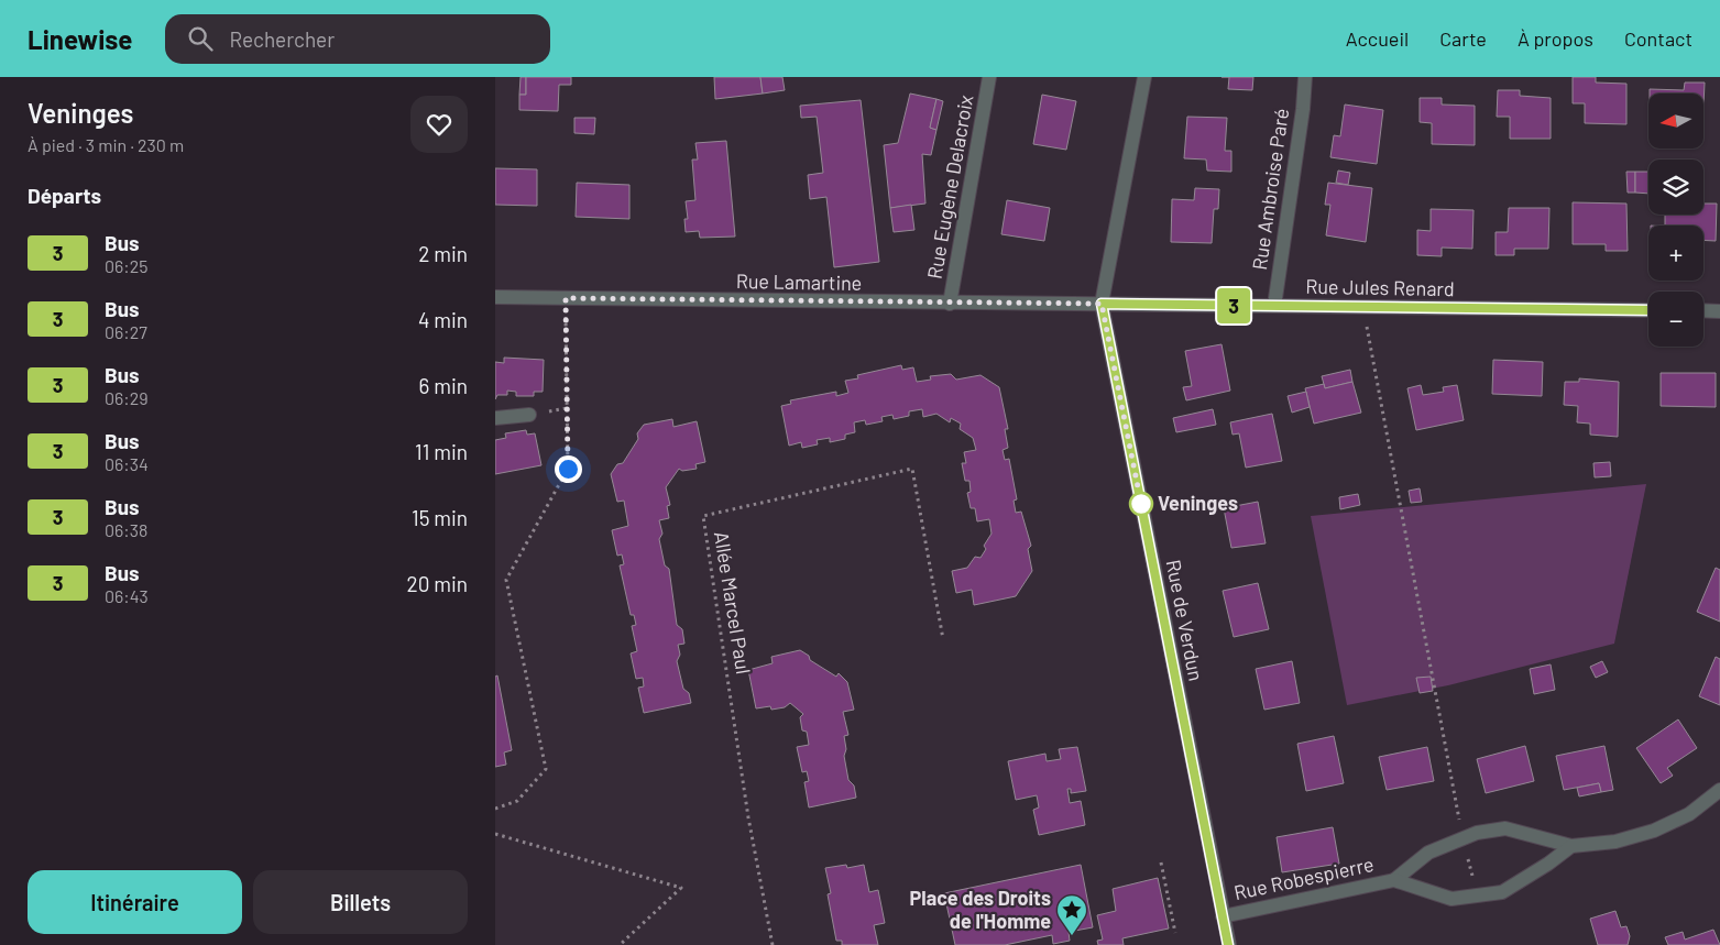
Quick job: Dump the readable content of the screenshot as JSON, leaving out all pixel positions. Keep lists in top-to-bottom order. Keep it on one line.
{"streets":{"street":["Rue Eugène Delacroix","Rue Ambroise Paré","Rue Lamartine","Rue Jules Renard","Rue de Verdun","Rue Robespierre"],"path":["Allée Marcel Paul"]},"crossings":[["Rue Eugène Delacroix","Rue Lamartine"],["Rue Ambroise Paré","Rue Jules Renard"],["Rue Lamartine","Rue Jules Renard"],["Rue Lamartine","Rue de Verdun"],["Rue Jules Renard","Rue de Verdun"],["Rue de Verdun","Rue Robespierre"]],"places":{"other":["Veninges"],"place":["Place des Droits de l'Homme"]},"lines":["bus line 3"],"north":"left","page":{"header":"Linewise","search":"Rechercher","nav":["Accueil","Carte","À propos","Contact"],"heading":[["Veninges","À pied · 3 min · 230 m"],"Départs"],"on_map":"3","map_buttons":["+","−"],"list":[{"mark":"3","name":"Bus","note":"06:25","value":"2 min"},{"mark":"3","name":"Bus","note":"06:27","value":"4 min"},{"mark":"3","name":"Bus","note":"06:29","value":"6 min"},{"mark":"3","name":"Bus","note":"06:34","value":"11 min"},{"mark":"3","name":"Bus","note":"06:38","value":"15 min"},{"mark":"3","name":"Bus","note":"06:43","value":"20 min"}],"buttons":["Itinéraire","Billets"]}}
